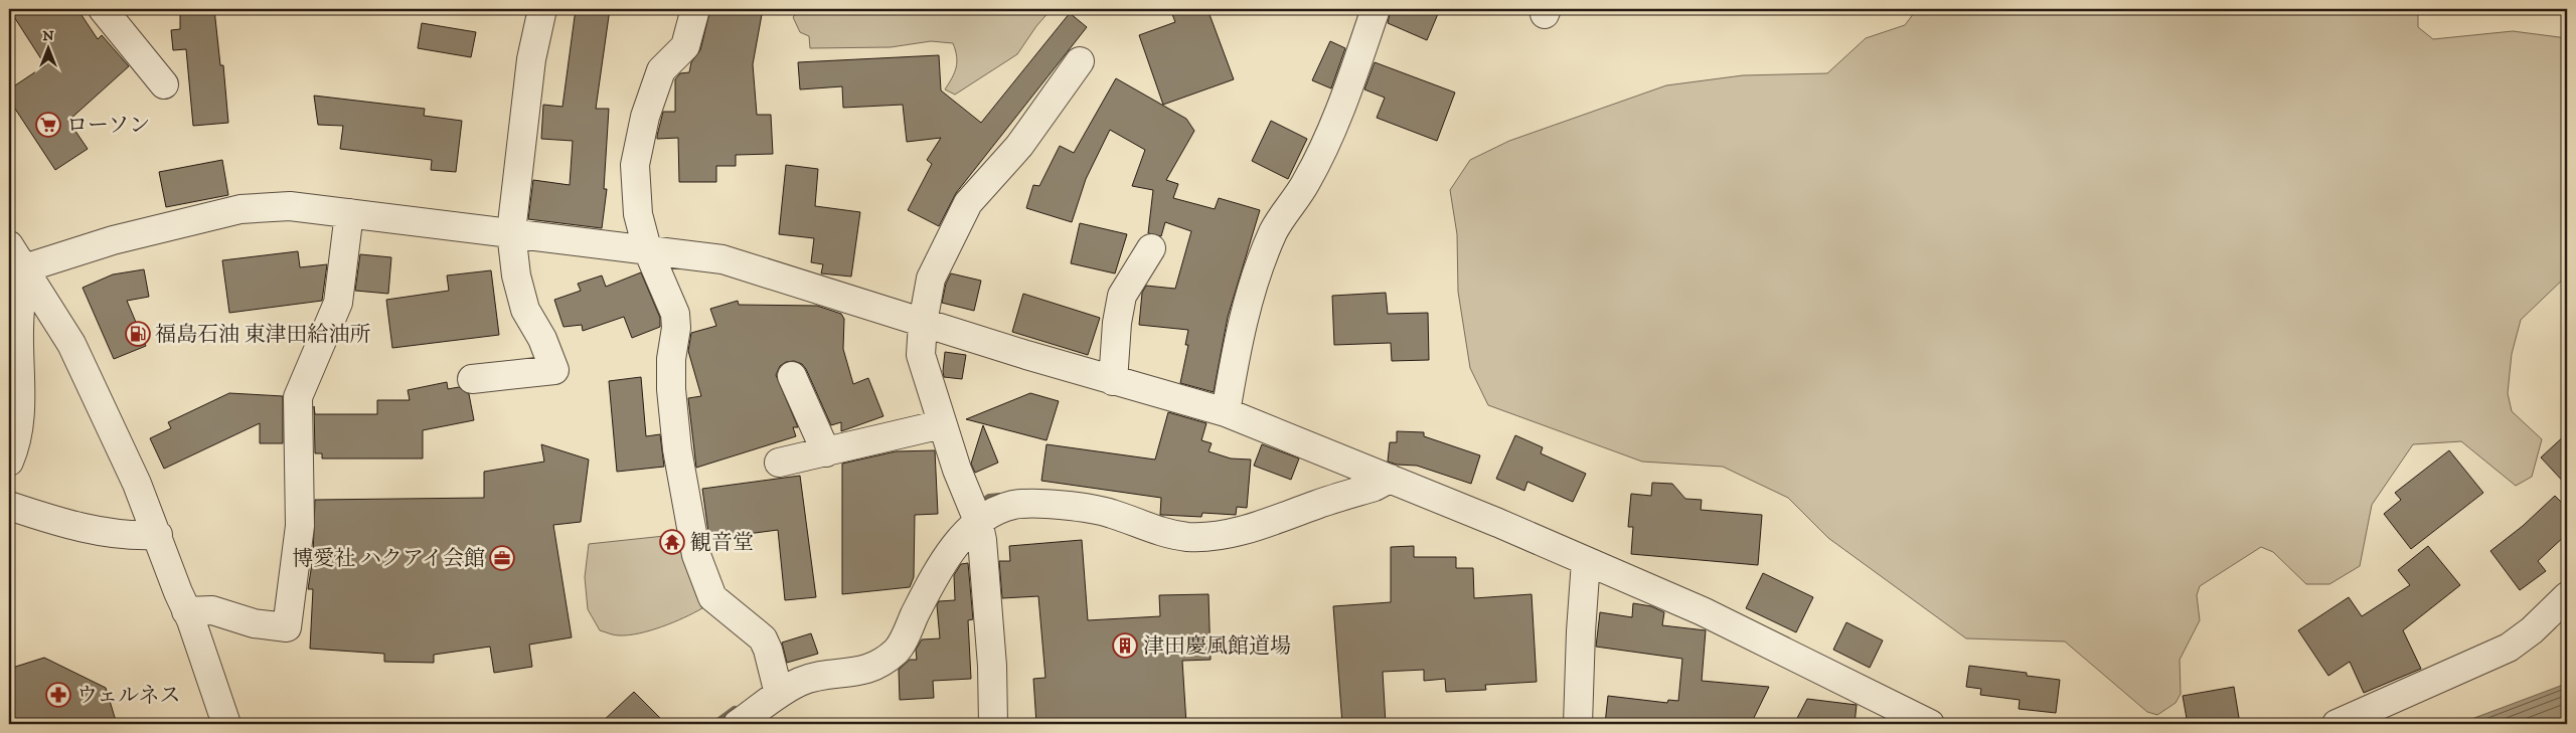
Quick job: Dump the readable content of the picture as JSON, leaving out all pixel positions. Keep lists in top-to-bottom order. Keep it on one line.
{"places":{"supermarket":["ローソン"],"fuel station":["福島石油 東津田給油所"],"temple":["観音堂"],"office":["博愛社 ハクアイ会館"],"building":["津田慶風館道場"],"pharmacy":["ウェルネス"]},"north":"top"}
